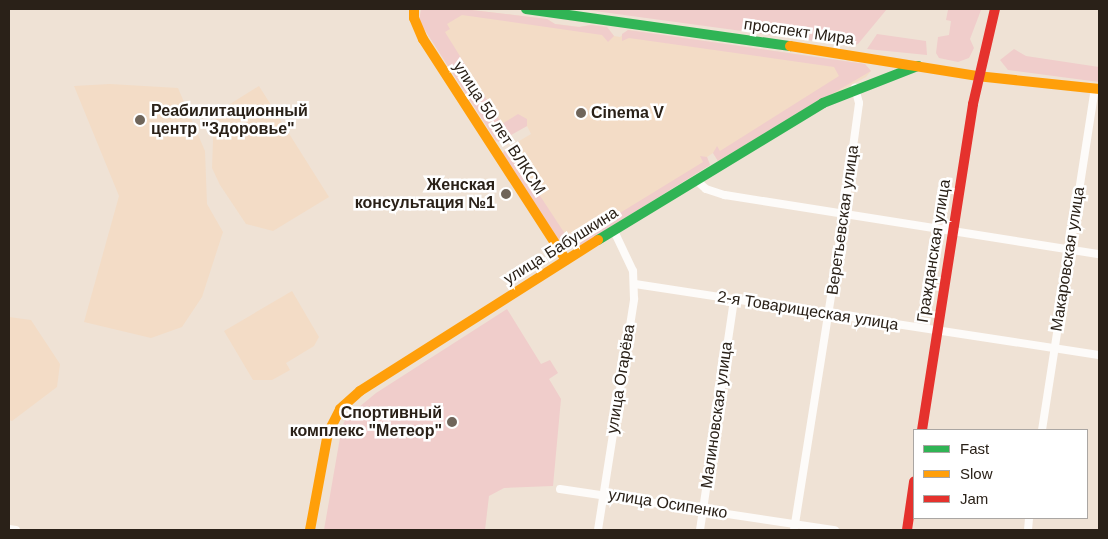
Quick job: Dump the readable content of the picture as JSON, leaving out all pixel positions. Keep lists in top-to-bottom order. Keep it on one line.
{"streets":{"street":["проспект Мира","улица 50 лет ВЛКСМ","Веретьевская улица","улица Бабушкина","Гражданская улица","Макаровская улица","2-я Товарищеская улица","улица Огарёва","Малиновская улица","улица Осипенко"]},"crossings":[["проспект Мира","улица Бабушкина"],["проспект Мира","Гражданская улица"],["проспект Мира","Макаровская улица"],["улица 50 лет ВЛКСМ","улица Бабушкина"],["Веретьевская улица","улица Бабушкина"],["Веретьевская улица","2-я Товарищеская улица"],["Веретьевская улица","улица Осипенко"],["улица Бабушкина","улица Огарёва"],["Гражданская улица","2-я Товарищеская улица"],["Макаровская улица","2-я Товарищеская улица"],["2-я Товарищеская улица","улица Огарёва"],["2-я Товарищеская улица","Малиновская улица"],["улица Огарёва","улица Осипенко"],["Малиновская улица","улица Осипенко"]],"places":["Cinema V","Реабилитационный центр \"Здоровье\"","Женская консультация №1","Спортивный комплекс \"Метеор\""],"legend":["Fast","Slow","Jam"]}
